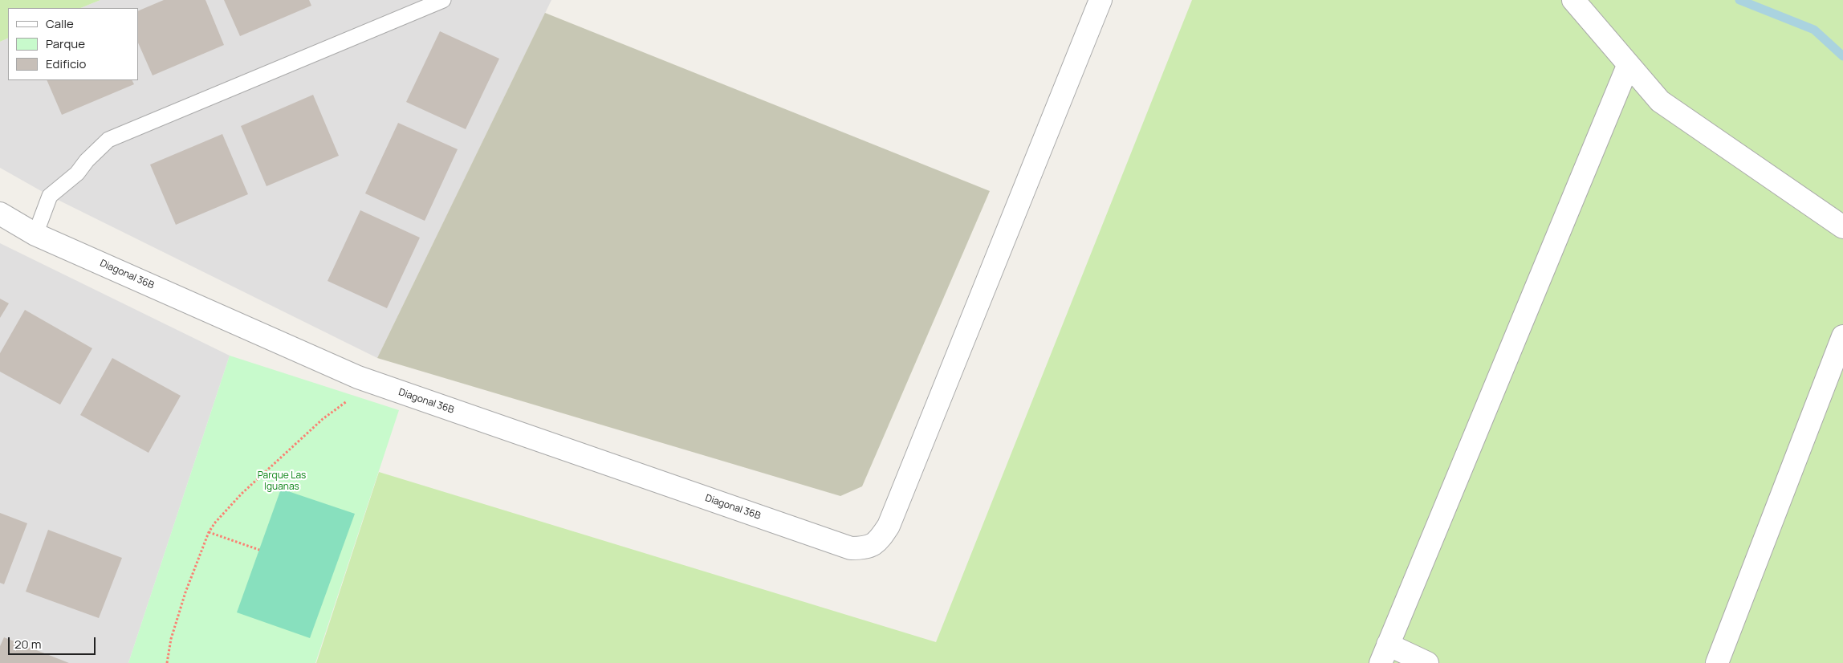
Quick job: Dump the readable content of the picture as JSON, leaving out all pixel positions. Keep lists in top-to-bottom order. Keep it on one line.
{"streets":{"street":["Diagonal 36B"]},"parks":["Parque Las Iguanas"],"legend":["Calle","Parque","Edificio"],"scale_bar":"20 m"}
